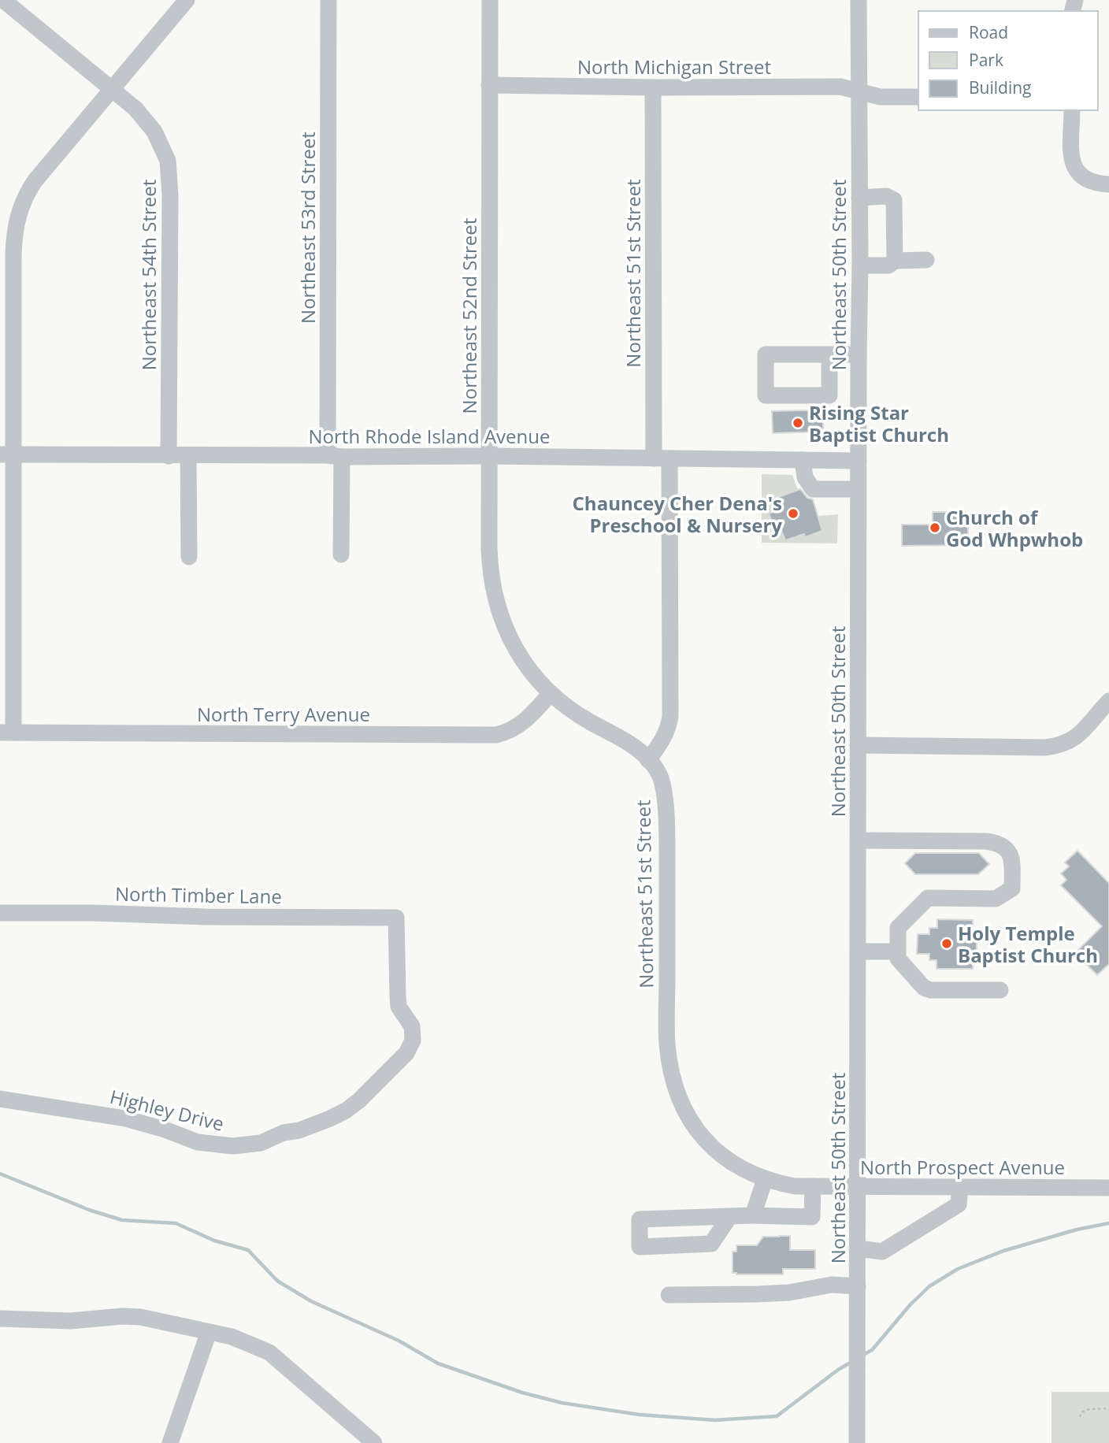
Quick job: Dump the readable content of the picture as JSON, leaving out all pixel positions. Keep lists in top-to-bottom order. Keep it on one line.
{"streets":{"street":["North Michigan Street","Northeast 53rd Street","Northeast 51st Street","Northeast 54th Street","Northeast 50th Street","Northeast 52nd Street","North Rhode Island Avenue","North Terry Avenue","North Timber Lane","Highley Drive","North Prospect Avenue"]},"crossings":[["North Michigan Street","Northeast 51st Street"],["North Michigan Street","Northeast 50th Street"],["North Michigan Street","Northeast 52nd Street"],["Northeast 53rd Street","North Rhode Island Avenue"],["Northeast 51st Street","Northeast 52nd Street"],["Northeast 51st Street","North Rhode Island Avenue"],["Northeast 51st Street","North Prospect Avenue"],["Northeast 54th Street","North Rhode Island Avenue"],["Northeast 50th Street","North Rhode Island Avenue"],["Northeast 50th Street","North Prospect Avenue"],["Northeast 52nd Street","North Rhode Island Avenue"],["Northeast 52nd Street","North Terry Avenue"],["North Timber Lane","Highley Drive"]],"places":["Rising Star Baptist Church","Chauncey Cher Dena's Preschool & Nursery","Church of God Whpwhob","Holy Temple Baptist Church"],"legend":["Road","Park","Building"]}
